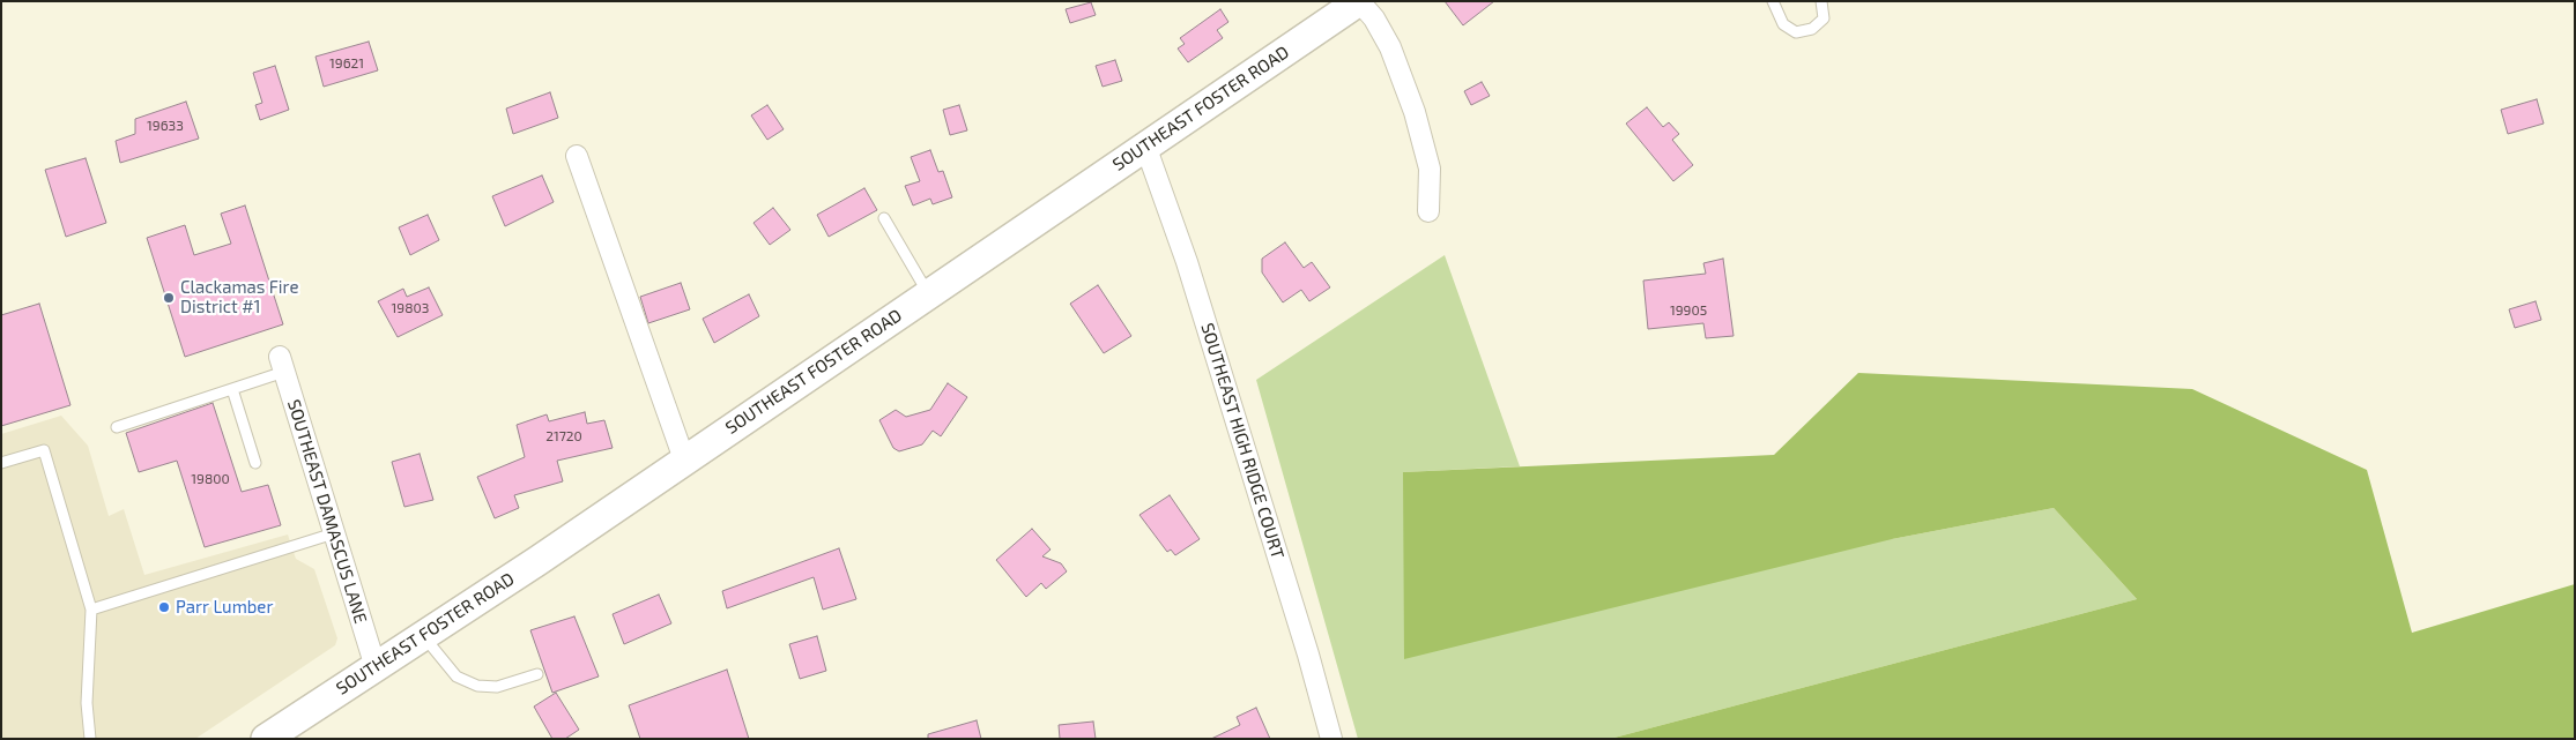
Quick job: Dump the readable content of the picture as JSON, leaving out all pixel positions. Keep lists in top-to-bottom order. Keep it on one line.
{"streets":{"main road":["SOUTHEAST FOSTER ROAD"],"street":["SOUTHEAST HIGH RIDGE COURT","SOUTHEAST DAMASCUS LANE"]},"crossings":[["SOUTHEAST FOSTER ROAD","SOUTHEAST HIGH RIDGE COURT"],["SOUTHEAST FOSTER ROAD","SOUTHEAST DAMASCUS LANE"]],"places":["Clackamas Fire District #1","Parr Lumber"],"house_numbers":["19621","19633","19803","19905","21720","19800"]}
